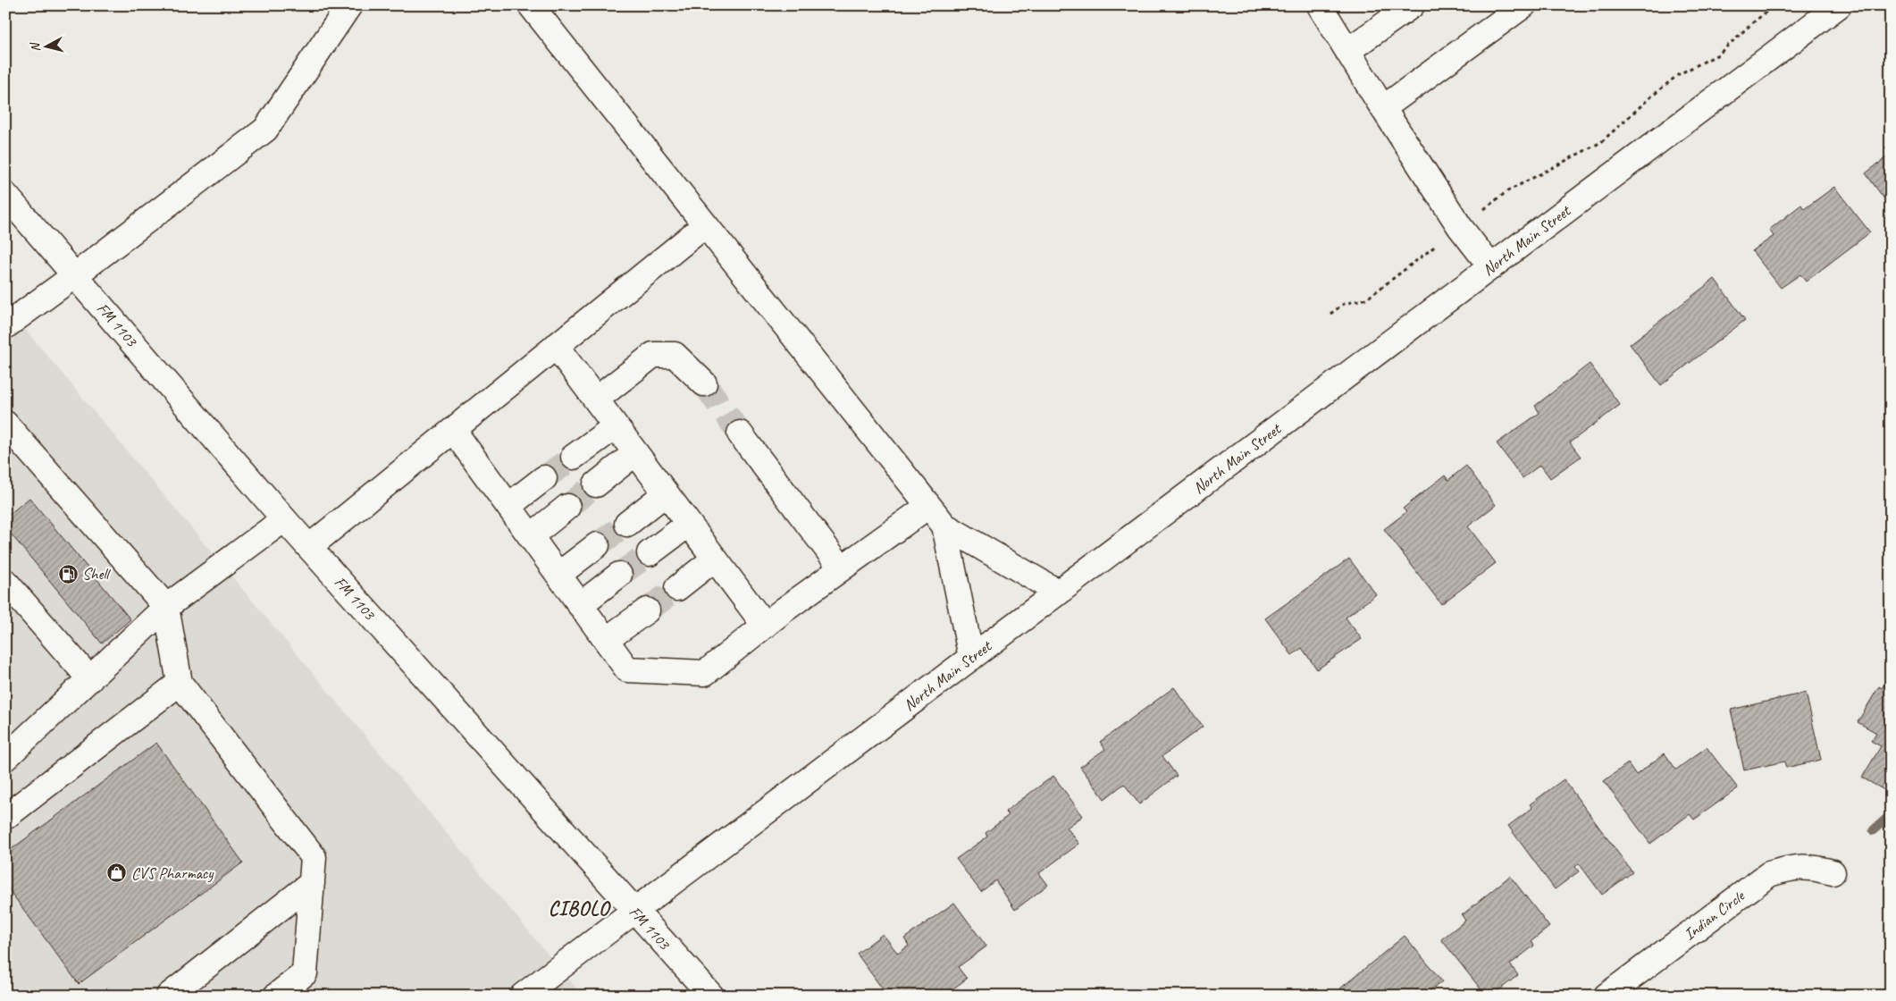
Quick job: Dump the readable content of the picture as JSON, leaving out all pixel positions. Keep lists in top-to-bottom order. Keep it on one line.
{"streets":{"street":["North Main Street","FM 1103","Indian Circle"]},"crossings":[["North Main Street","FM 1103"]],"districts":["CIBOLO"],"places":{"fuel station":["Shell"],"shop":["CVS Pharmacy"]},"north":"left"}
